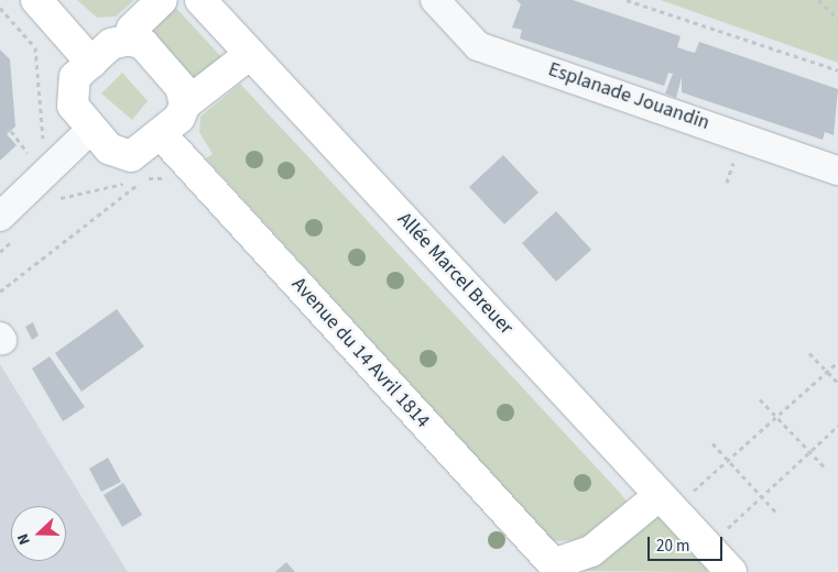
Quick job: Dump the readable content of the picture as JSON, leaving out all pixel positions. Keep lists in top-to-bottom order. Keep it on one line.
{"streets":{"main road":["Allée Marcel Breuer","Avenue du 14 Avril 1814"],"street":["Esplanade Jouandin"]},"scale_bar":"20 m","north":"left"}
